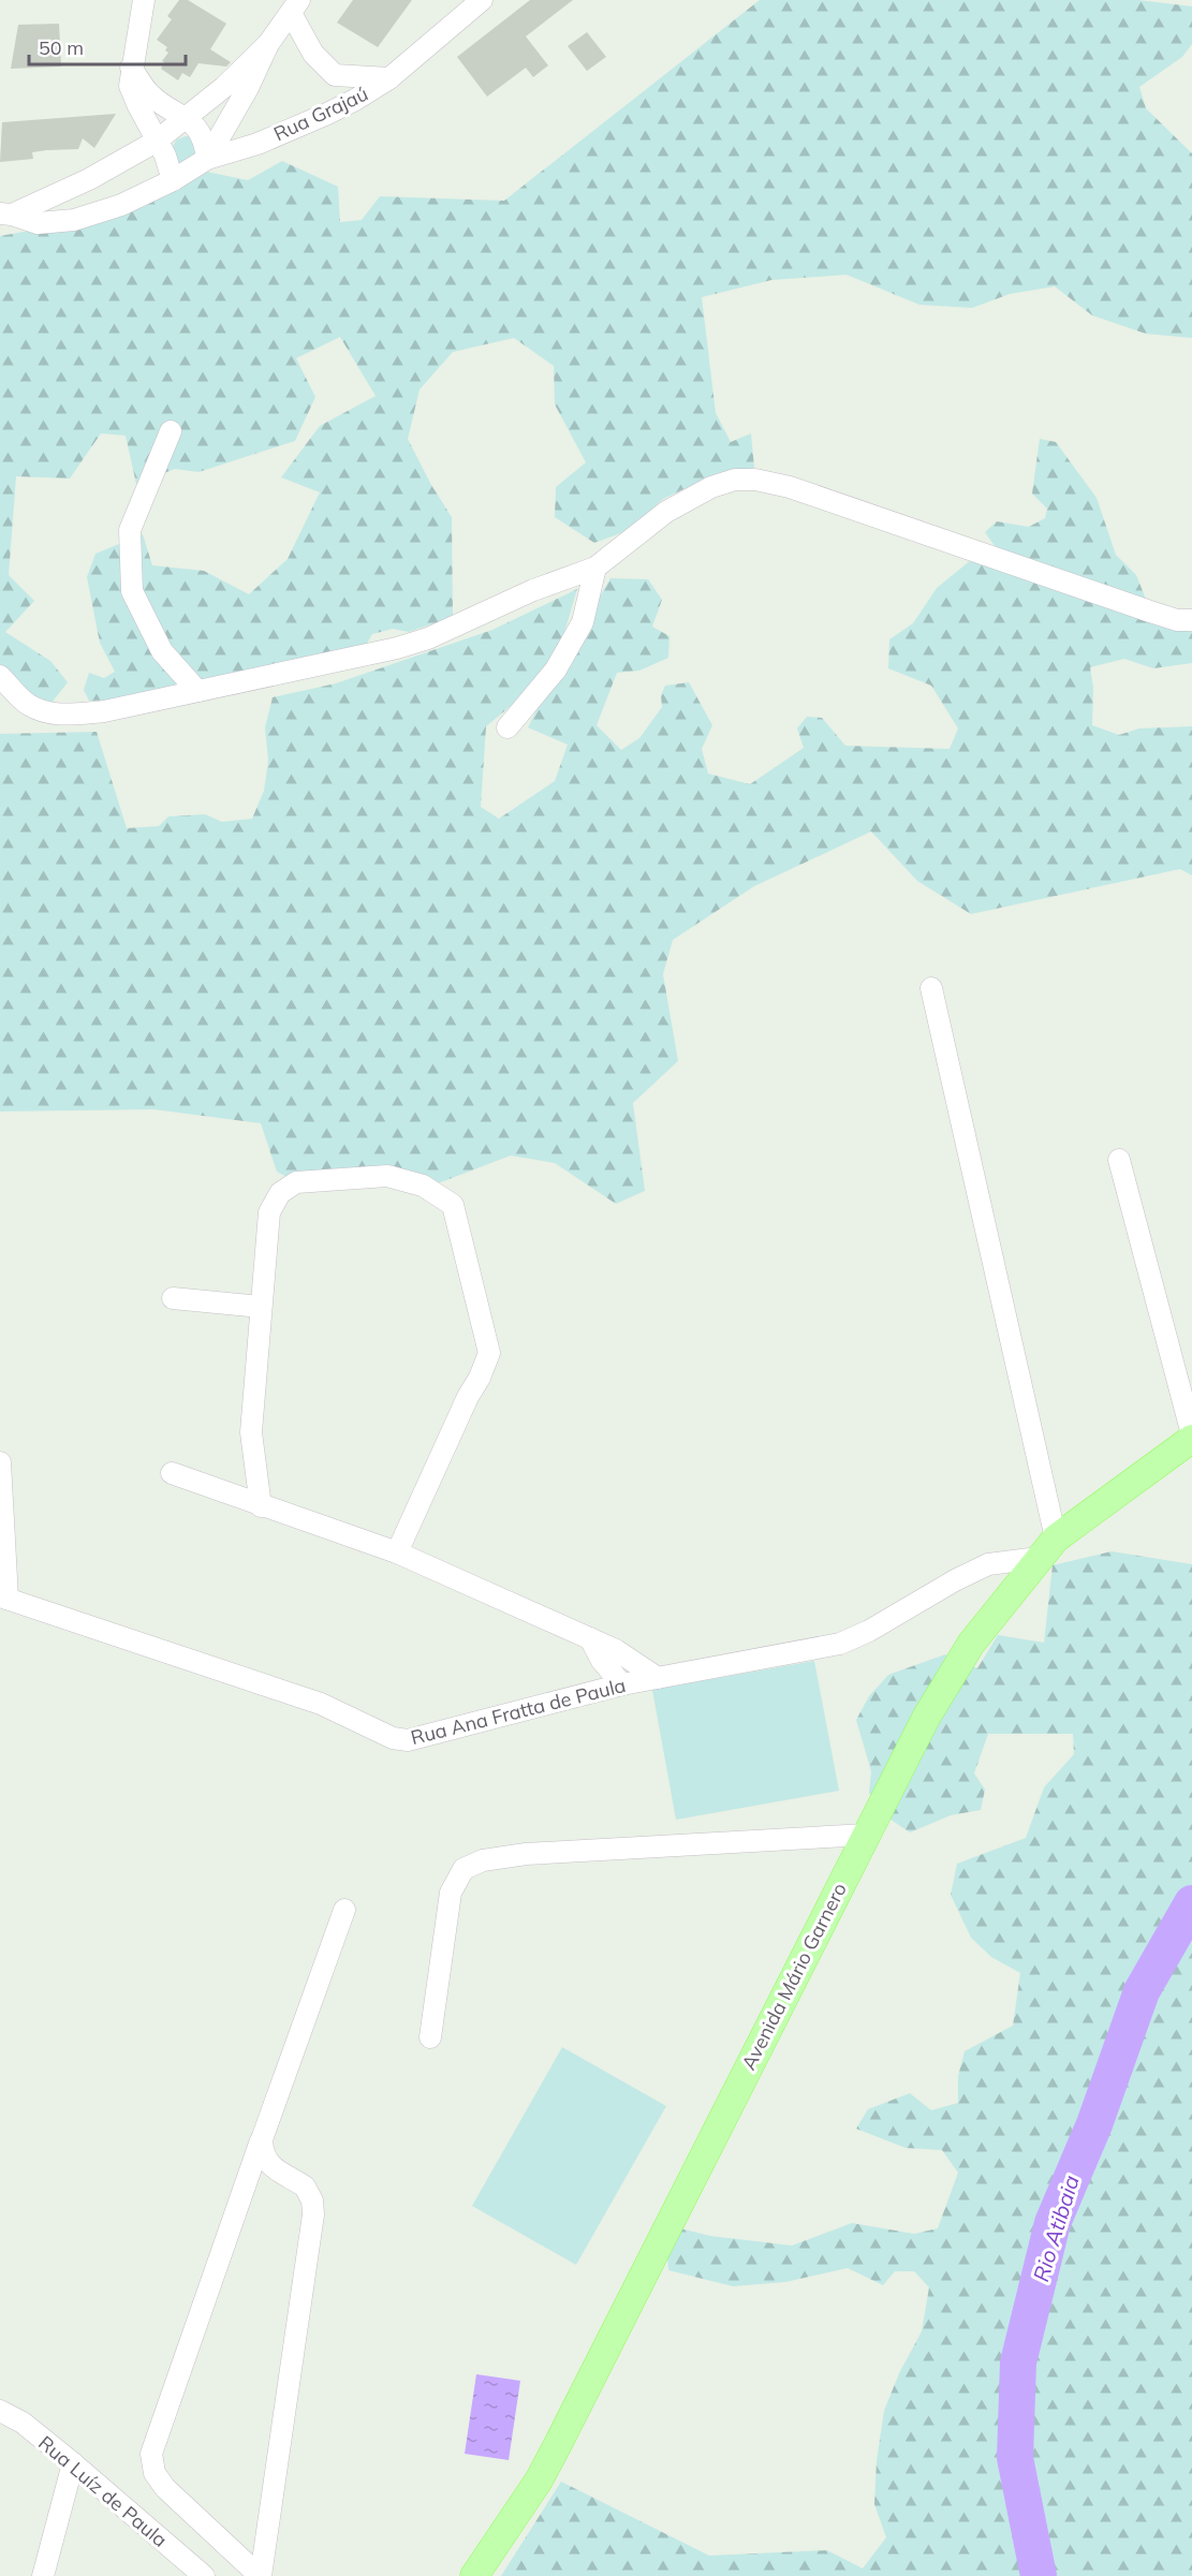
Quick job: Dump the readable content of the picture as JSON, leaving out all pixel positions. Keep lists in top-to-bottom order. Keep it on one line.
{"streets":{"main road":["Avenida Mário Garnero"],"street":["Rua Grajaú","Rua Ana Fratta de Paula","Rua Luíz de Paula"]},"crossings":[["Rua Ana Fratta de Paula","Avenida Mário Garnero"]],"water":["Rio Atibaia"],"scale_bar":"50 m"}
